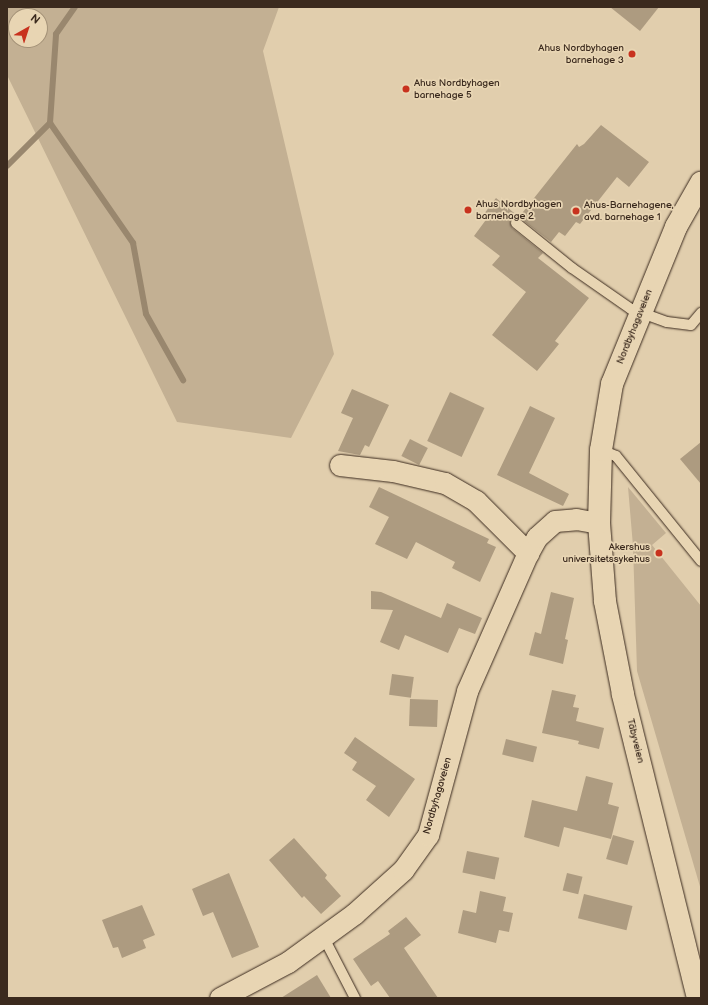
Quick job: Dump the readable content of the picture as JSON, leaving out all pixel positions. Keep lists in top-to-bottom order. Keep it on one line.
{"streets":{"street":["Nordbyhagaveien","Täbyveien"]},"crossings":[["Nordbyhagaveien","Täbyveien"]],"places":["Ahus Nordbyhagen barnehage 3","Ahus Nordbyhagen barnehage 5","Ahus Nordbyhagen barnehage 2","Ahus-Barnehagene, avd. barnehage 1","Akershus universitetssykehus"],"north":"top right"}
